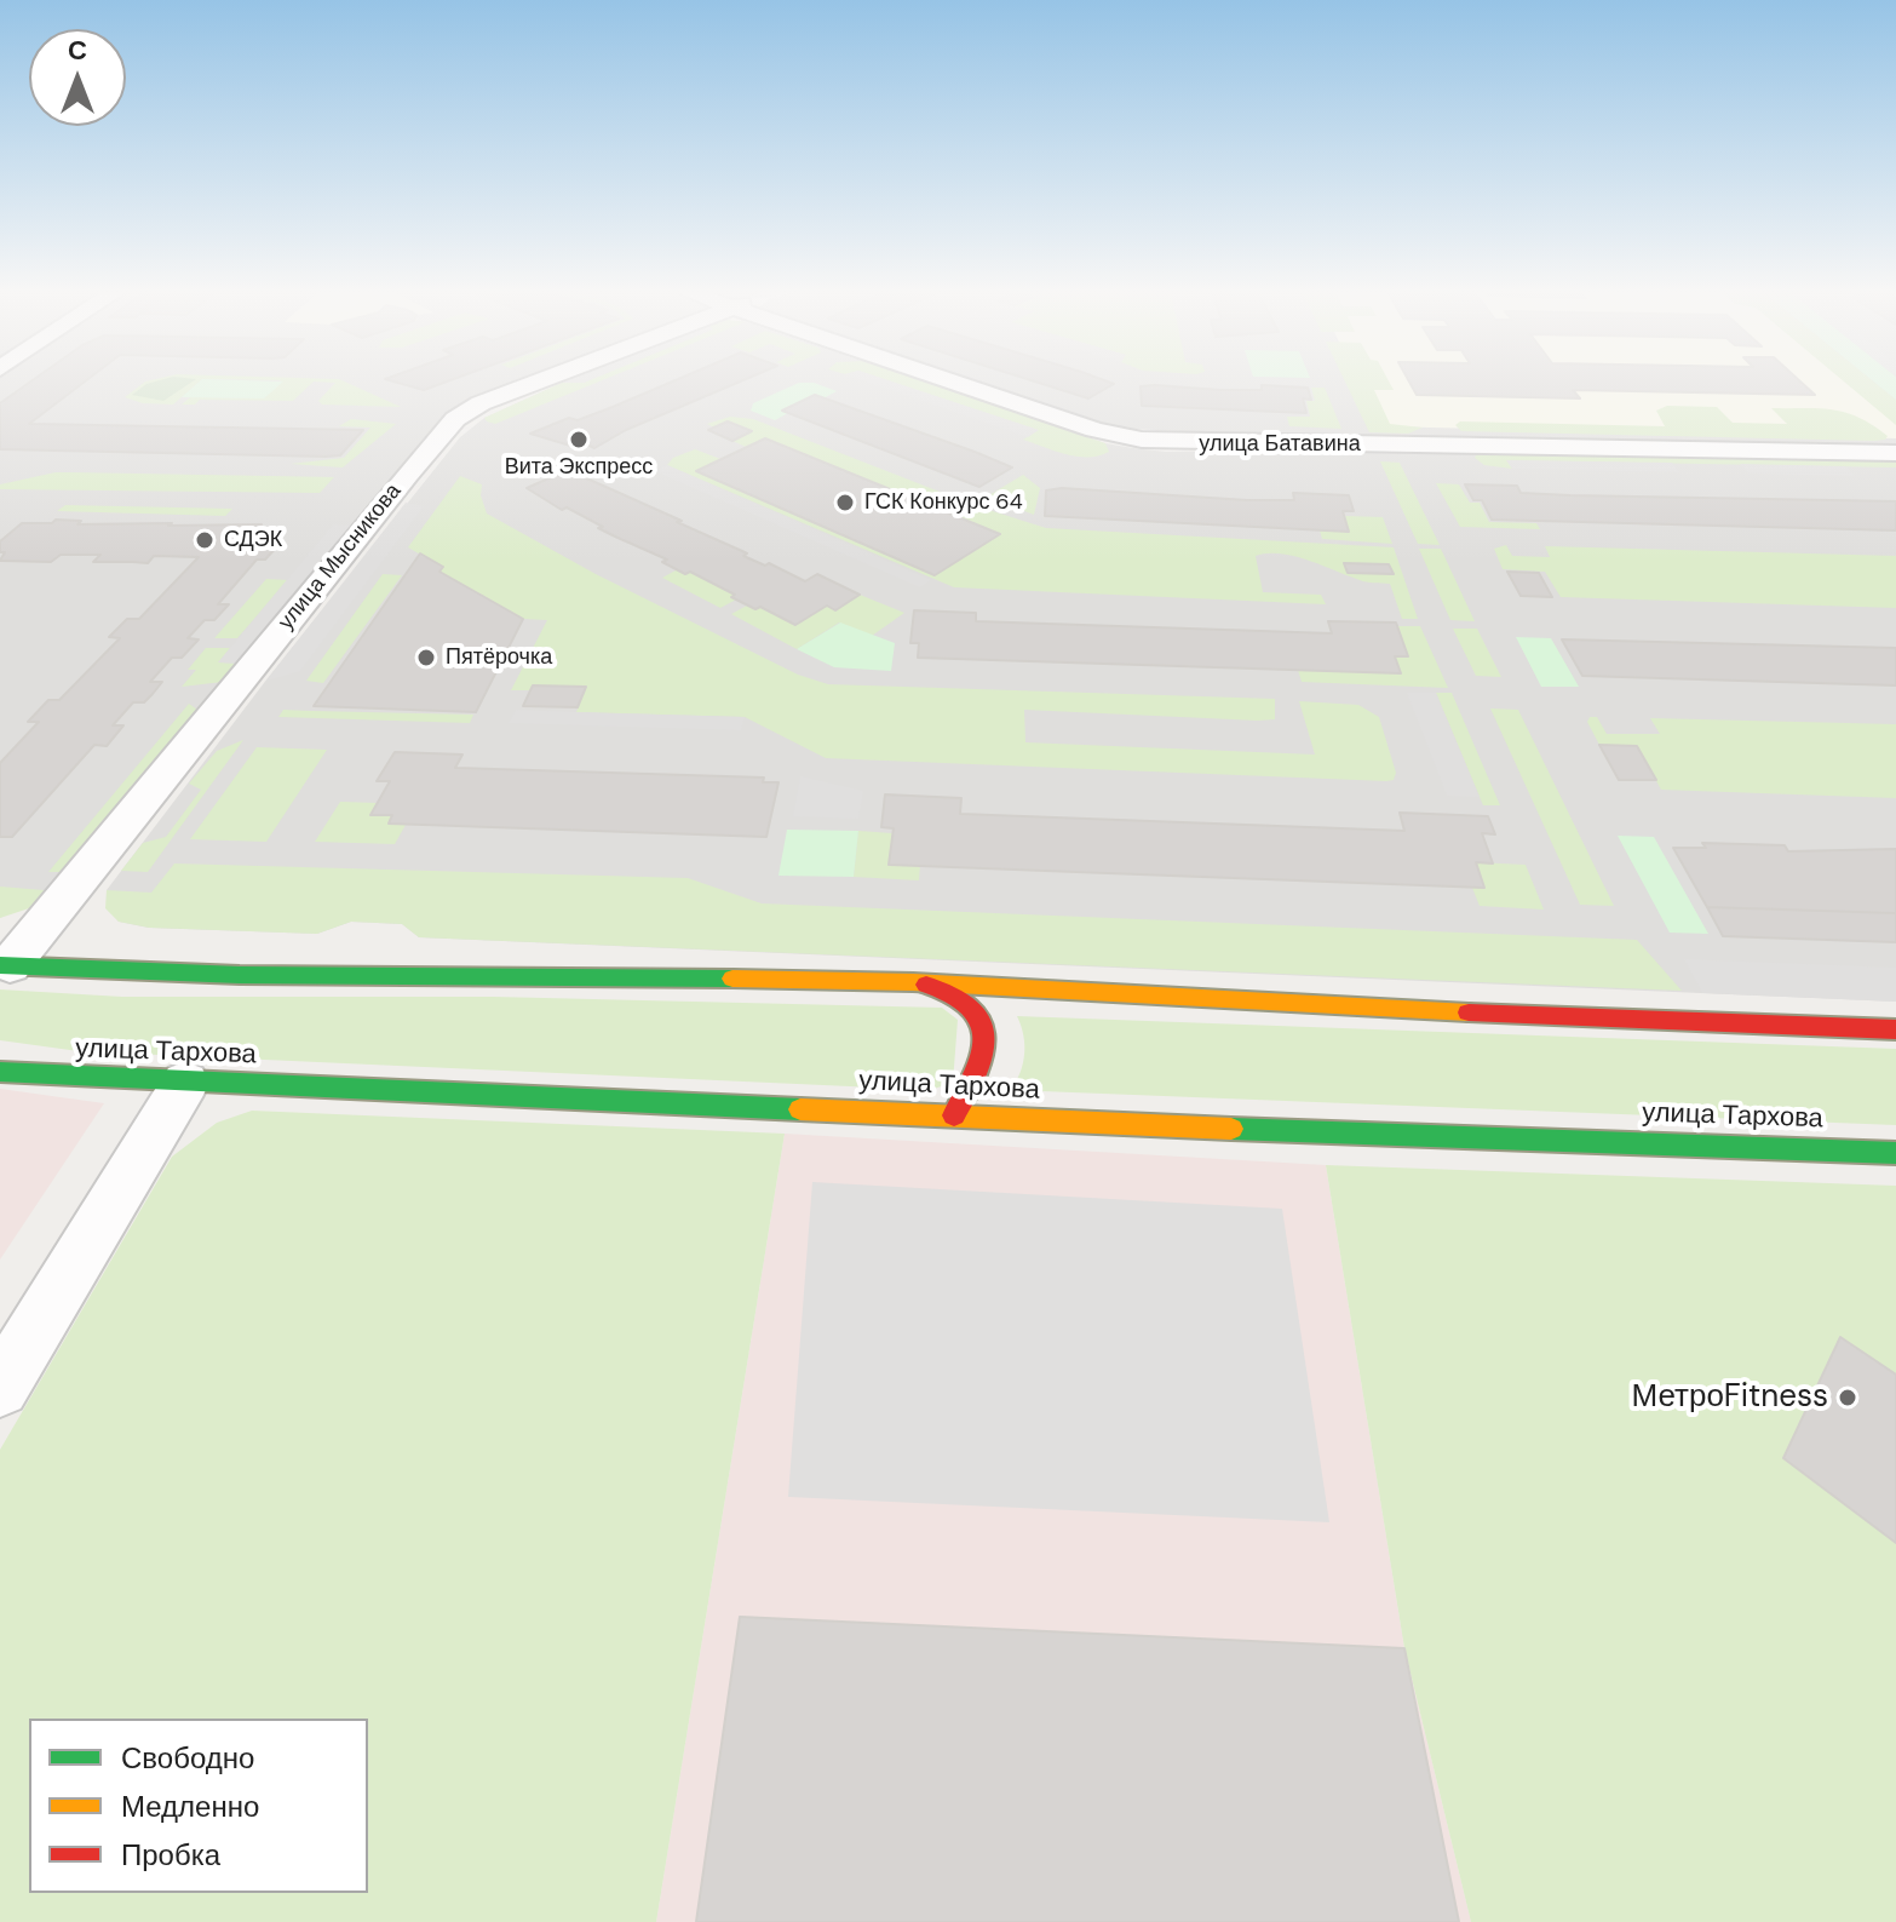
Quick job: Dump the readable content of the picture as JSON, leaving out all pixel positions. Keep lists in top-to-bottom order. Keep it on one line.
{"streets":{"main road":["улица Тархова"],"street":["улица Батавина","улица Мысникова"]},"places":["Вита Экспресс","ГСК Конкурс 64","СДЭК","Пятёрочка","МетроFitness"],"legend":["Свободно","Медленно","Пробка"],"north":"top"}
